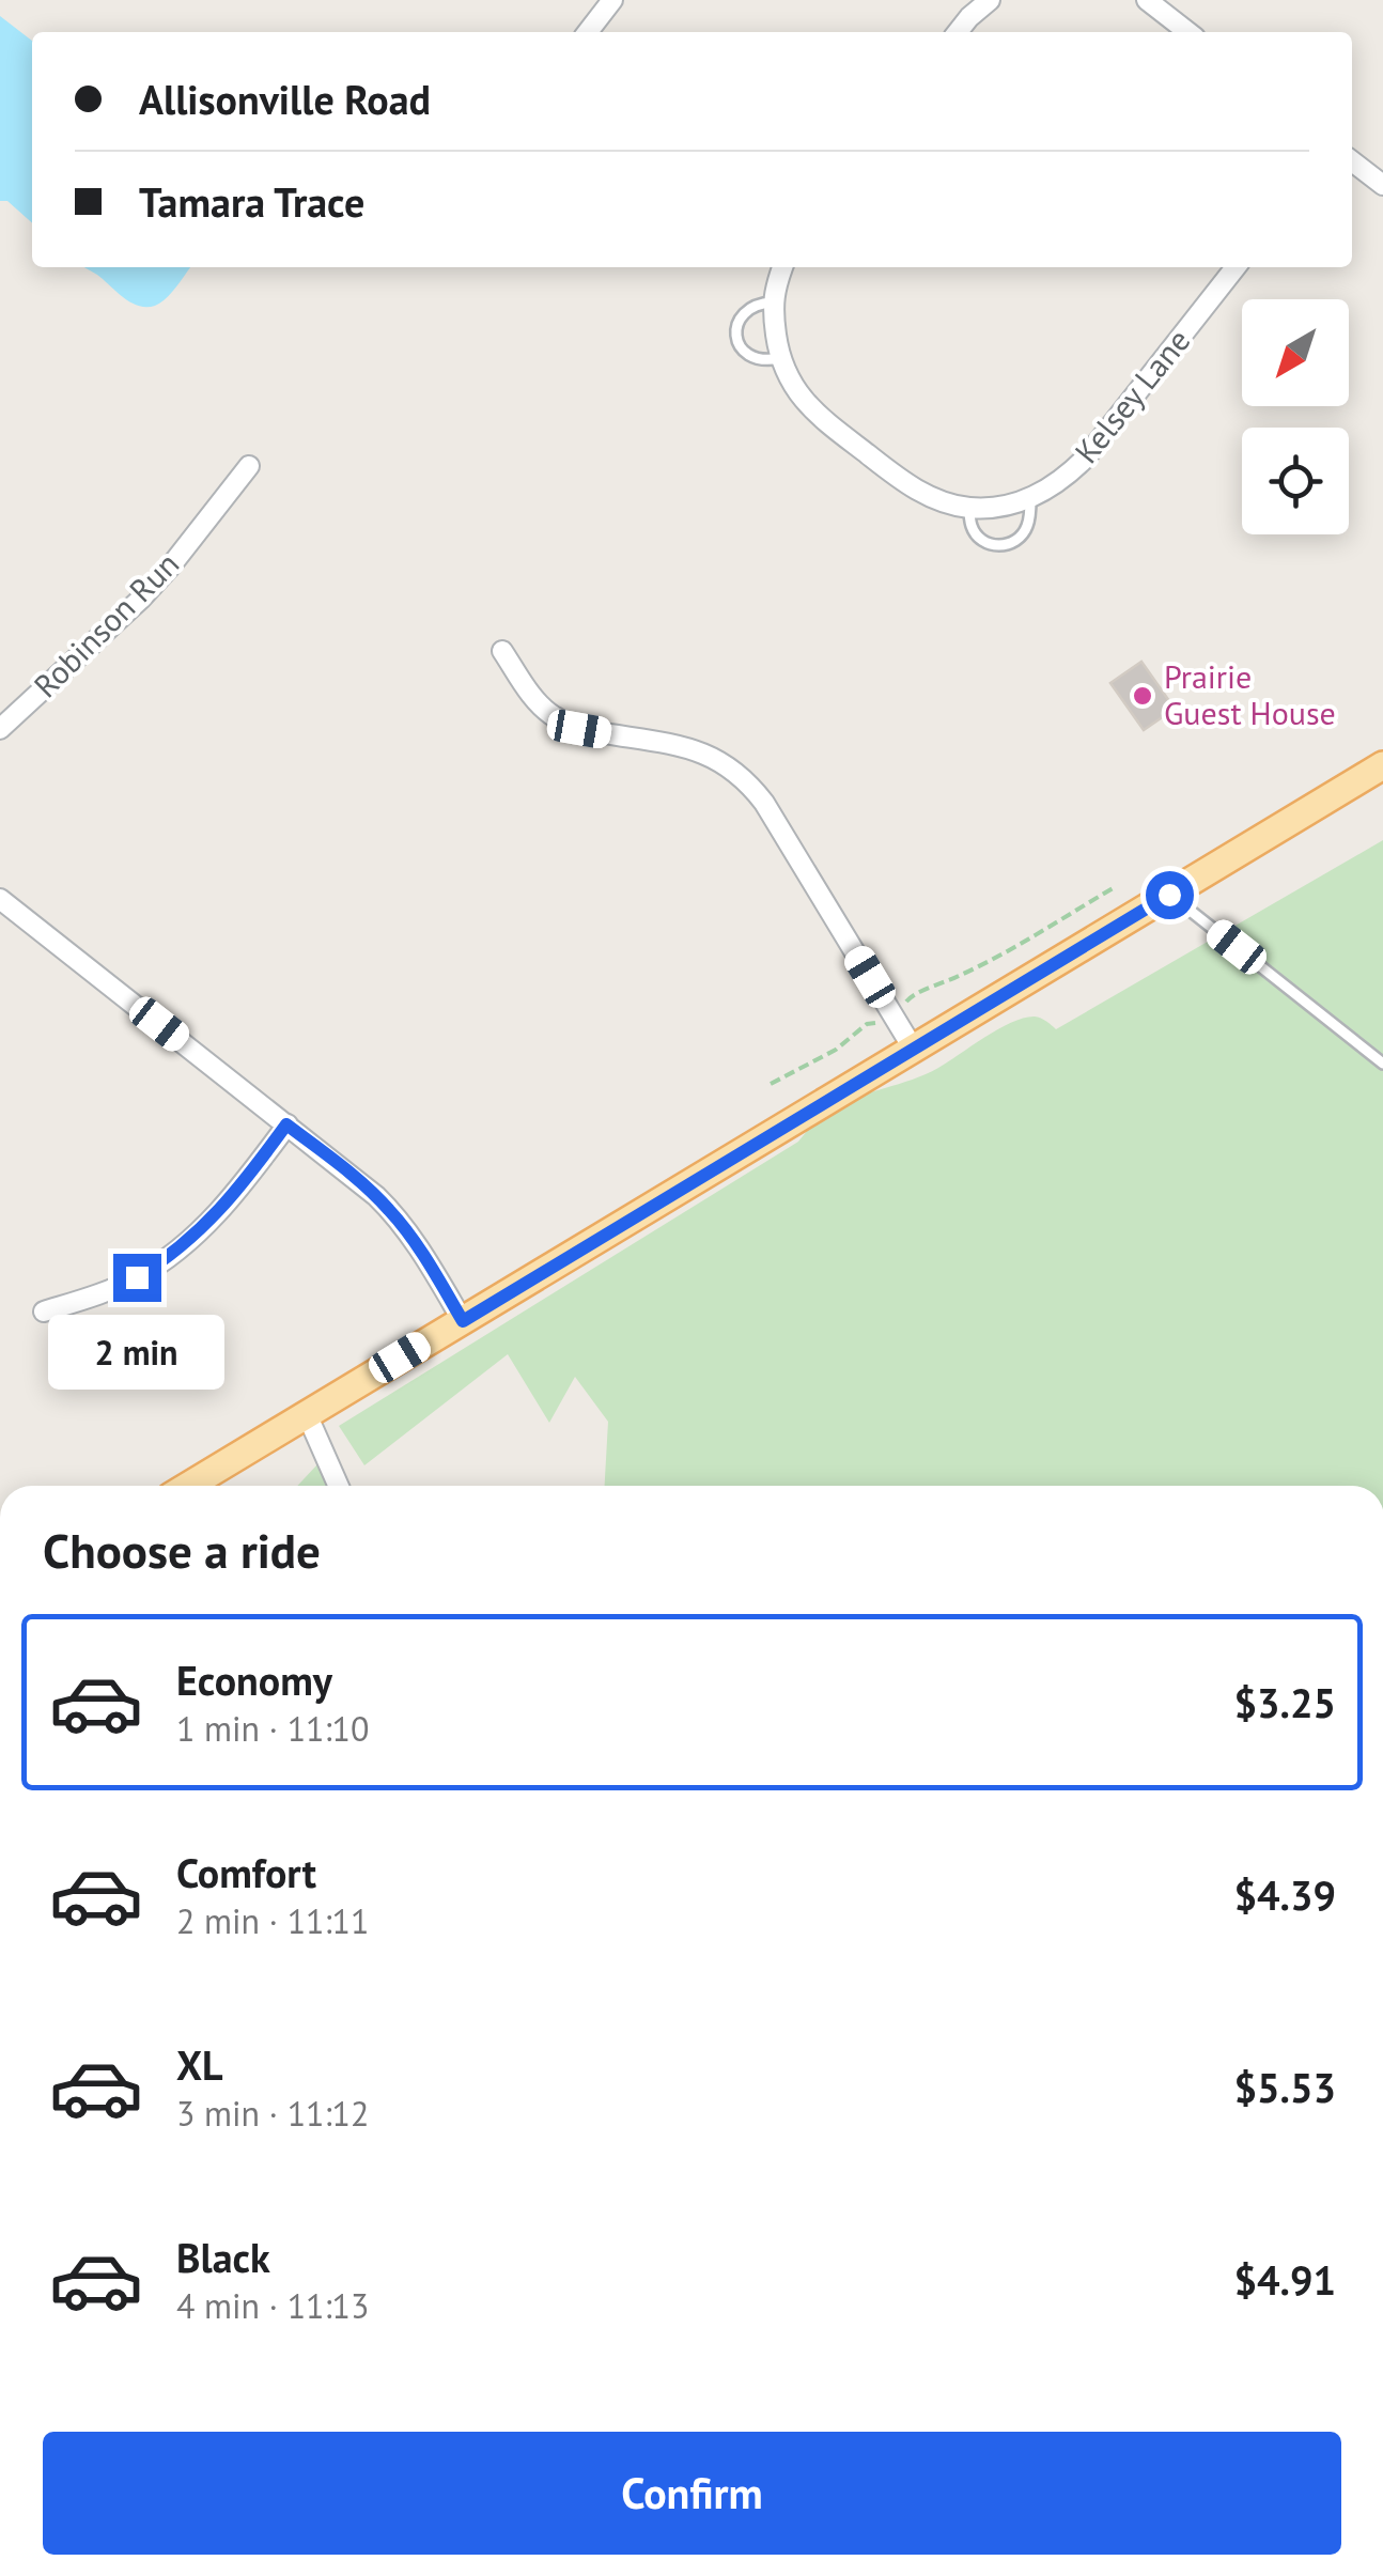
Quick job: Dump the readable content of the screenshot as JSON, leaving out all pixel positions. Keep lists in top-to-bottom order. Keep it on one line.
{"streets":{"street":["Kelsey Lane","Robinson Run"]},"places":["Prairie Guest House"],"north":"bottom left","page":{"banner":["Allisonville Road","Tamara Trace"],"bubble":"2 min","heading":"Choose a ride","list":[{"name":"Economy","note":"1 min · 11:10","value":"$3.25"},{"name":"Comfort","note":"2 min · 11:11","value":"$4.39"},{"name":"XL","note":"3 min · 11:12","value":"$5.53"},{"name":"Black","note":"4 min · 11:13","value":"$4.91"}],"buttons":"Confirm"}}
